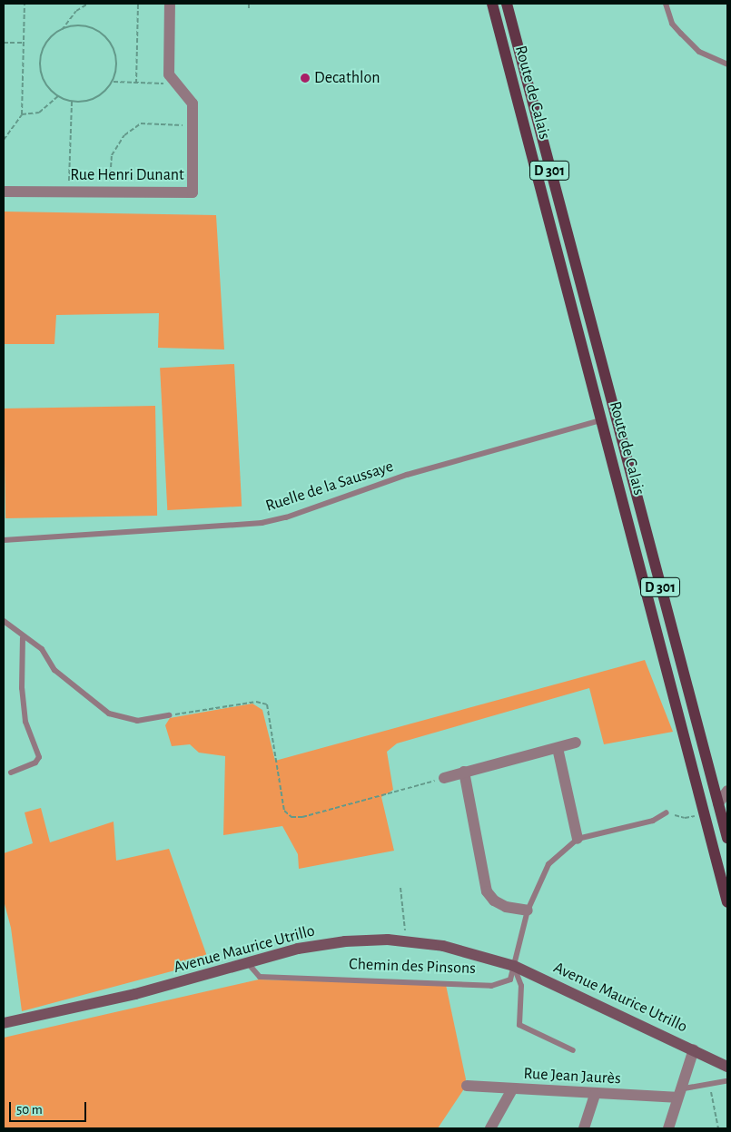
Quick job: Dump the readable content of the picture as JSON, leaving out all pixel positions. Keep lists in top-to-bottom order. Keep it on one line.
{"streets":{"main road":["Route de Calais","D 301","Avenue Maurice Utrillo"],"street":["Rue Henri Dunant","Rue Jean Jaurès"],"lane":["Ruelle de la Saussaye","Chemin des Pinsons"]},"crossings":[["Route de Calais","Ruelle de la Saussaye"],["Avenue Maurice Utrillo","Chemin des Pinsons"]],"places":["Decathlon"],"scale_bar":"50 m"}
